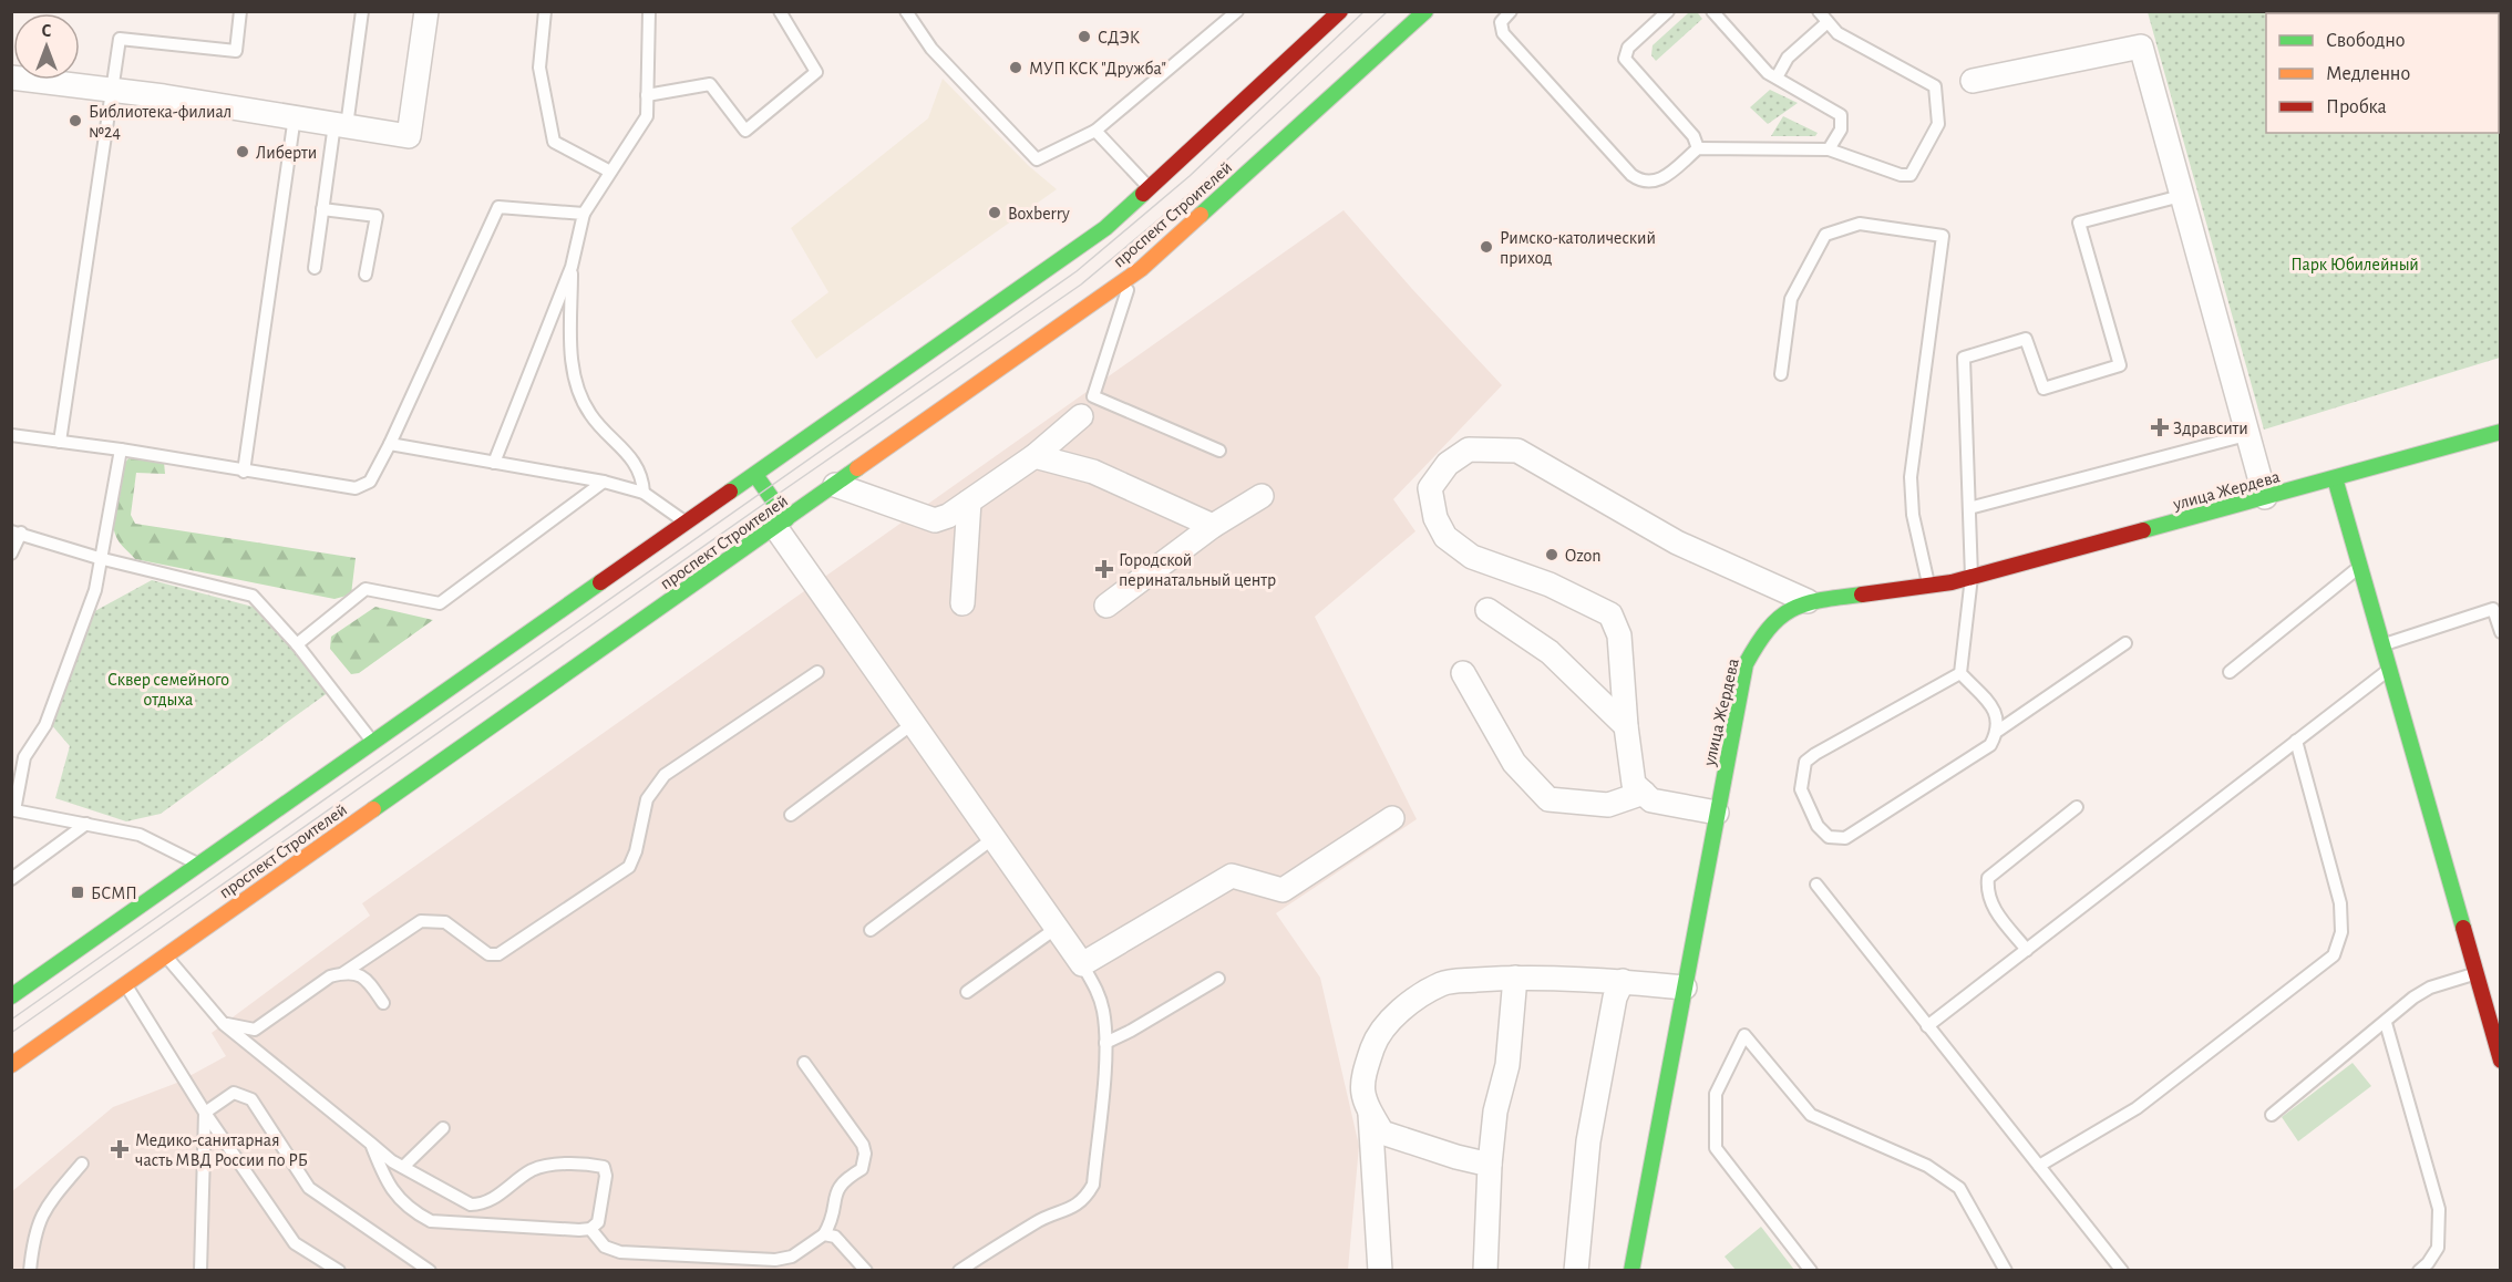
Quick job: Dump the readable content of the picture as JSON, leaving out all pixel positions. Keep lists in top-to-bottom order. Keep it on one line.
{"streets":{"main road":["проспект Строителей","улица Жердева"]},"parks":["Парк Юбилейный","Сквер семейного отдыха"],"places":{"other":["СДЭК","МУП КСК \"Дружба\"","Библиотека-филиал №24","Либерти","Boxberry","Римско-католический приход","Ozon"],"health":["Здравсити","Городской перинатальный центр","Медико-санитарная часть МВД России по РБ"],"transit":["БСМП"]},"legend":["Свободно","Медленно","Пробка"],"north":"top"}
